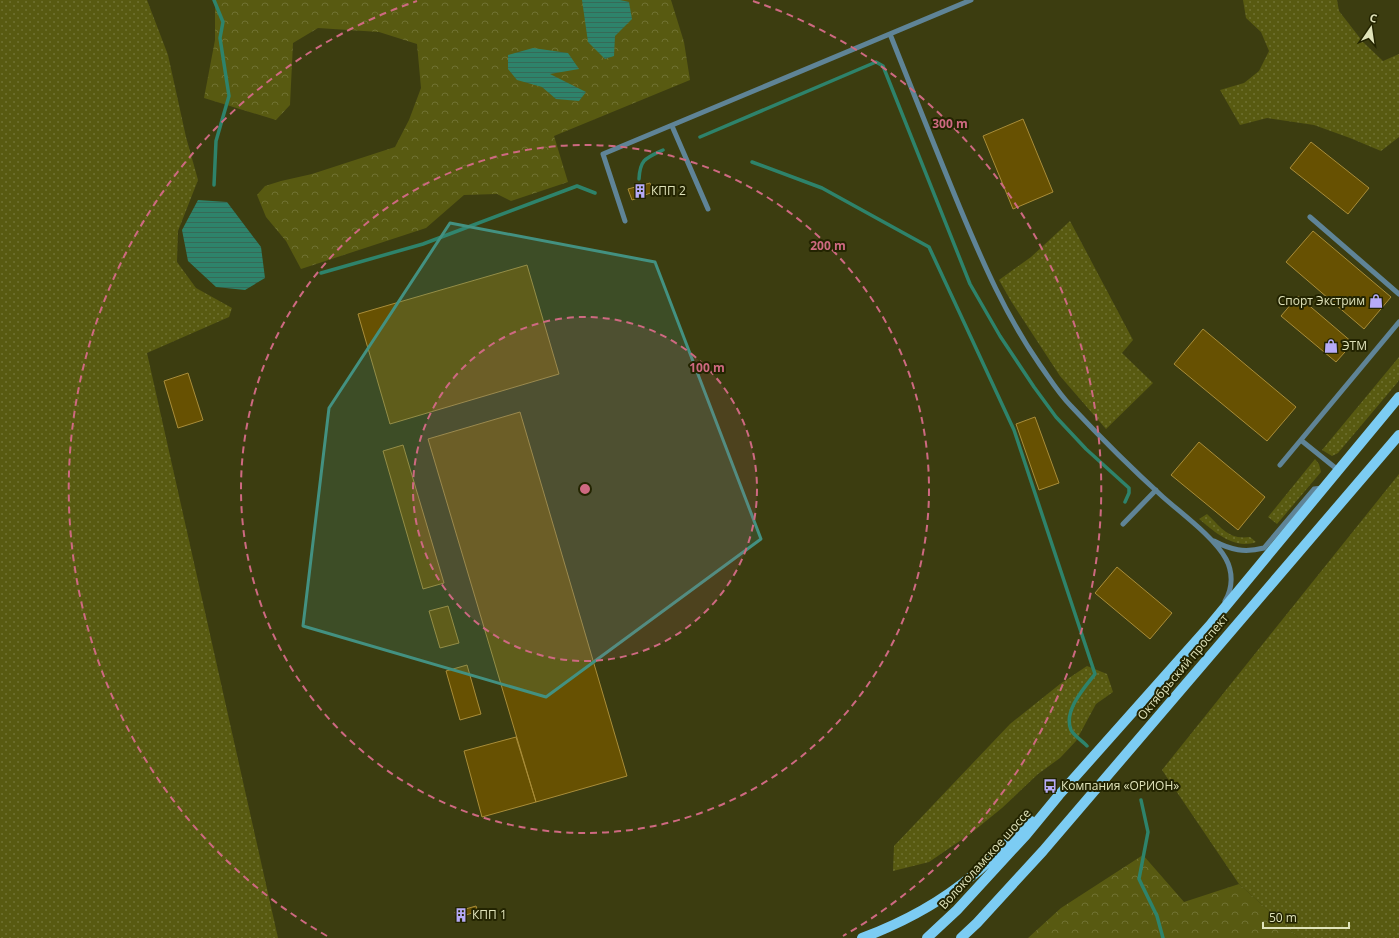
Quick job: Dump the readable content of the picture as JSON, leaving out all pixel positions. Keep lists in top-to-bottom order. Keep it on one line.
{"streets":{"main road":["Октябрьский проспект","Волоколамское шоссе"]},"crossings":[["Октябрьский проспект","Волоколамское шоссе"]],"places":{"building":["КПП 2","КПП 1"],"shop":["Спорт Экстрим","ЭТМ"],"bus stop":["Компания «ОРИОН»"]},"scale_bar":"50 m","north":"top","rings":["300 m","200 m","100 m"]}
